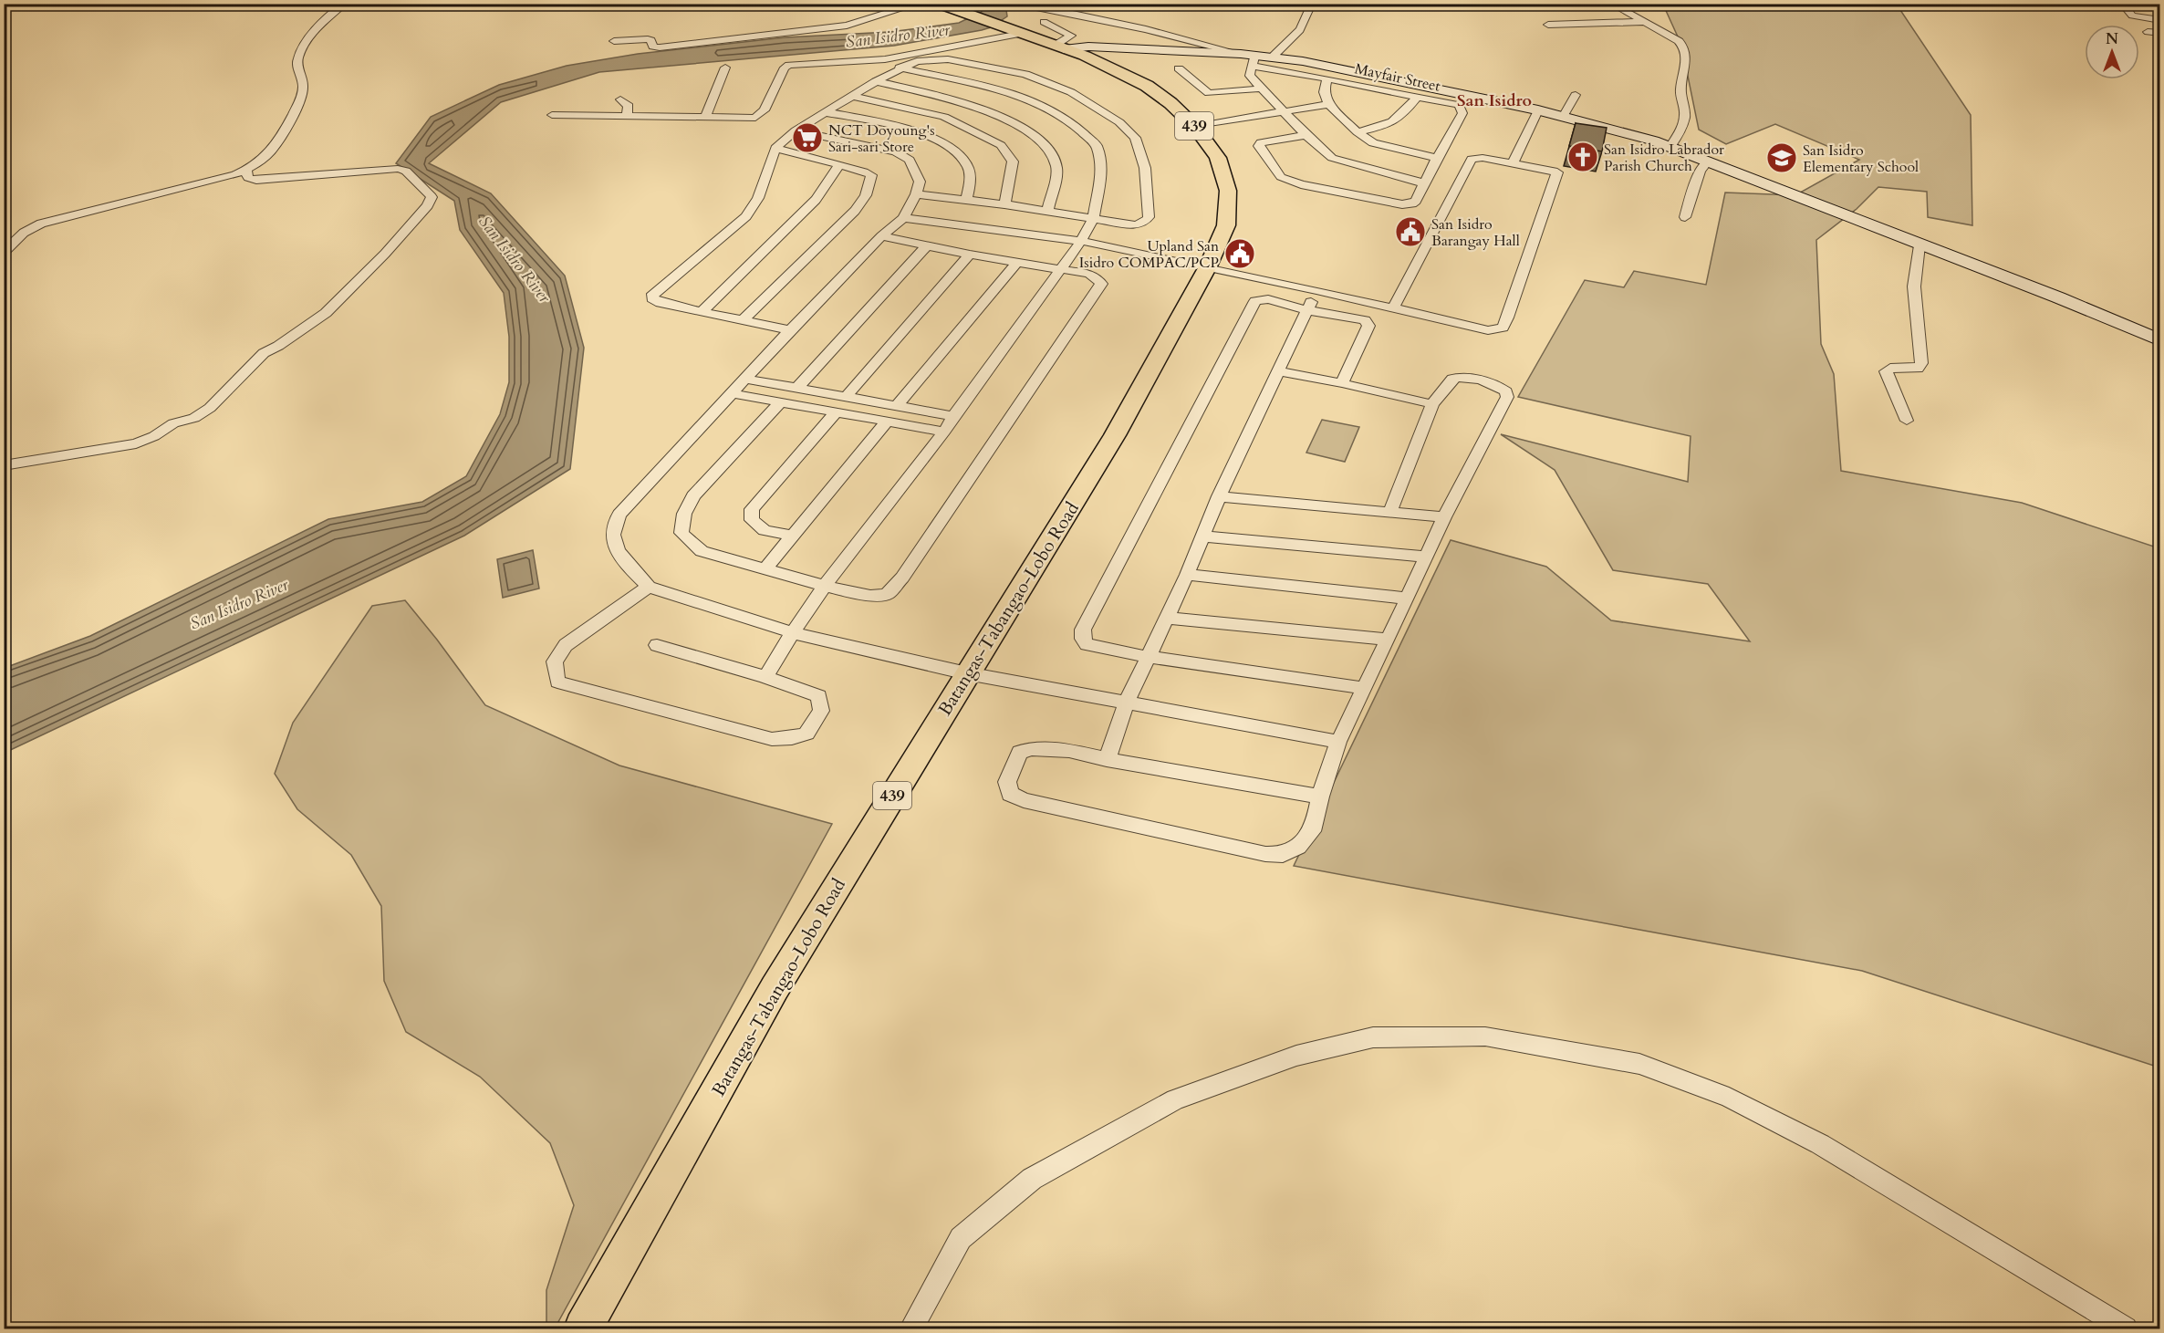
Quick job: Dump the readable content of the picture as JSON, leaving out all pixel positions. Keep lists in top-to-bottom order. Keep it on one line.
{"streets":{"main road":["439","Batangas-Tabangao-Lobo Road"],"street":["Mayfair Street"]},"districts":["San Isidro"],"water":["San Isidro River"],"places":{"supermarket":["NCT Doyoung's Sari-sari Store"],"church":["San Isidro Labrador Parish Church"],"school or university":["San Isidro Elementary School"],"public building":["San Isidro Barangay Hall","Upland San Isidro COMPAC/PCP"]},"north":"top"}
